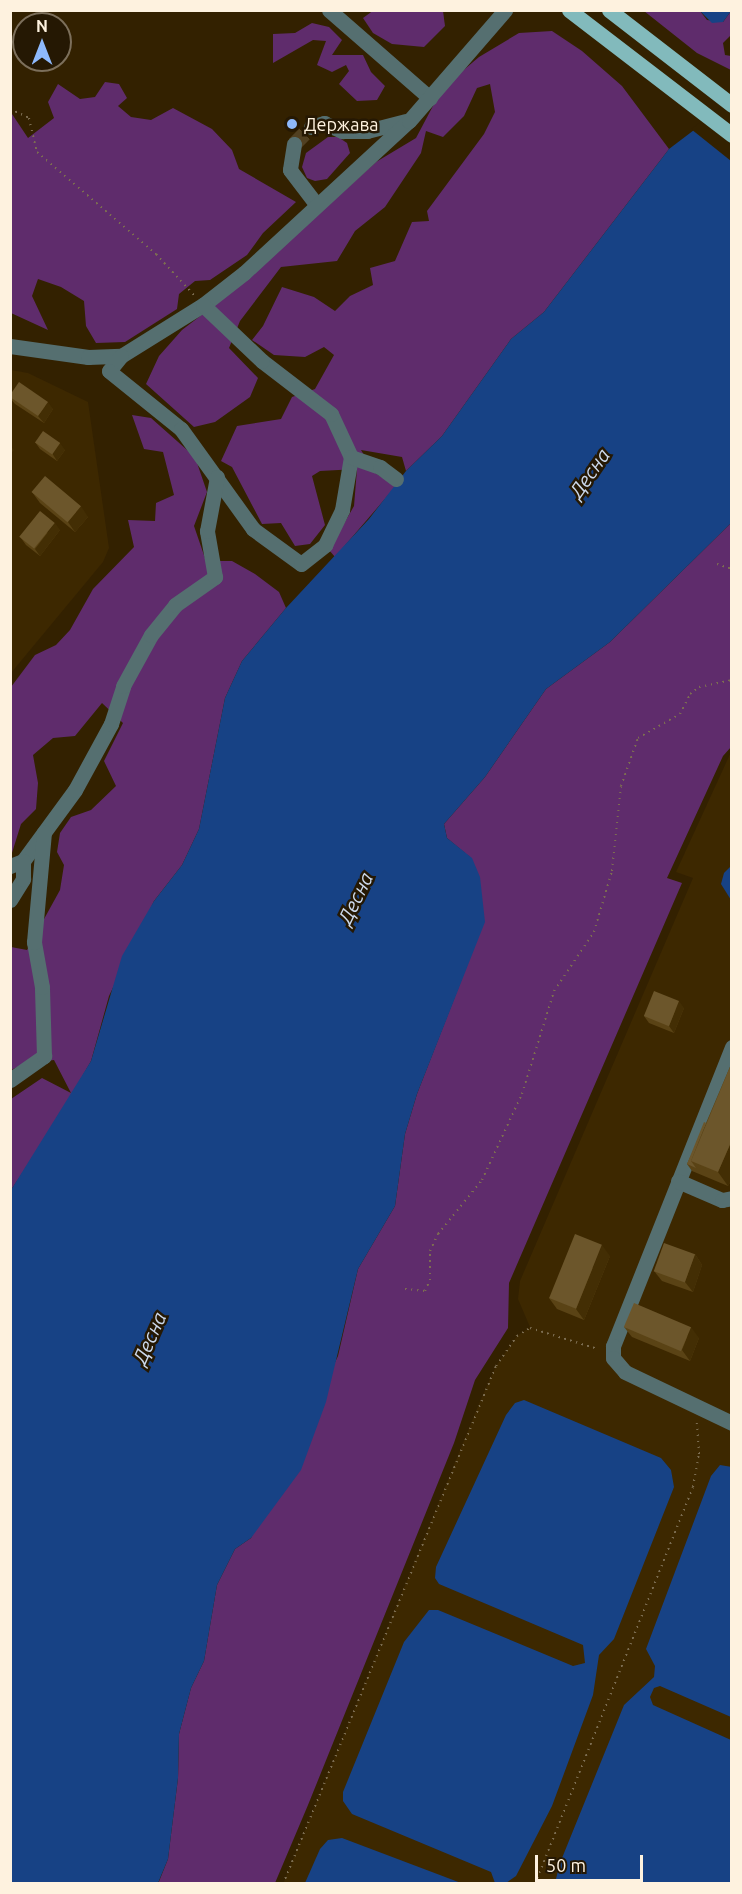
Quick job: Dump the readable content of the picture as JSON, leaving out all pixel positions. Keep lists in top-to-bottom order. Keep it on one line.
{"water":["Десна"],"places":["Держава"],"scale_bar":"50 m","north":"top"}
